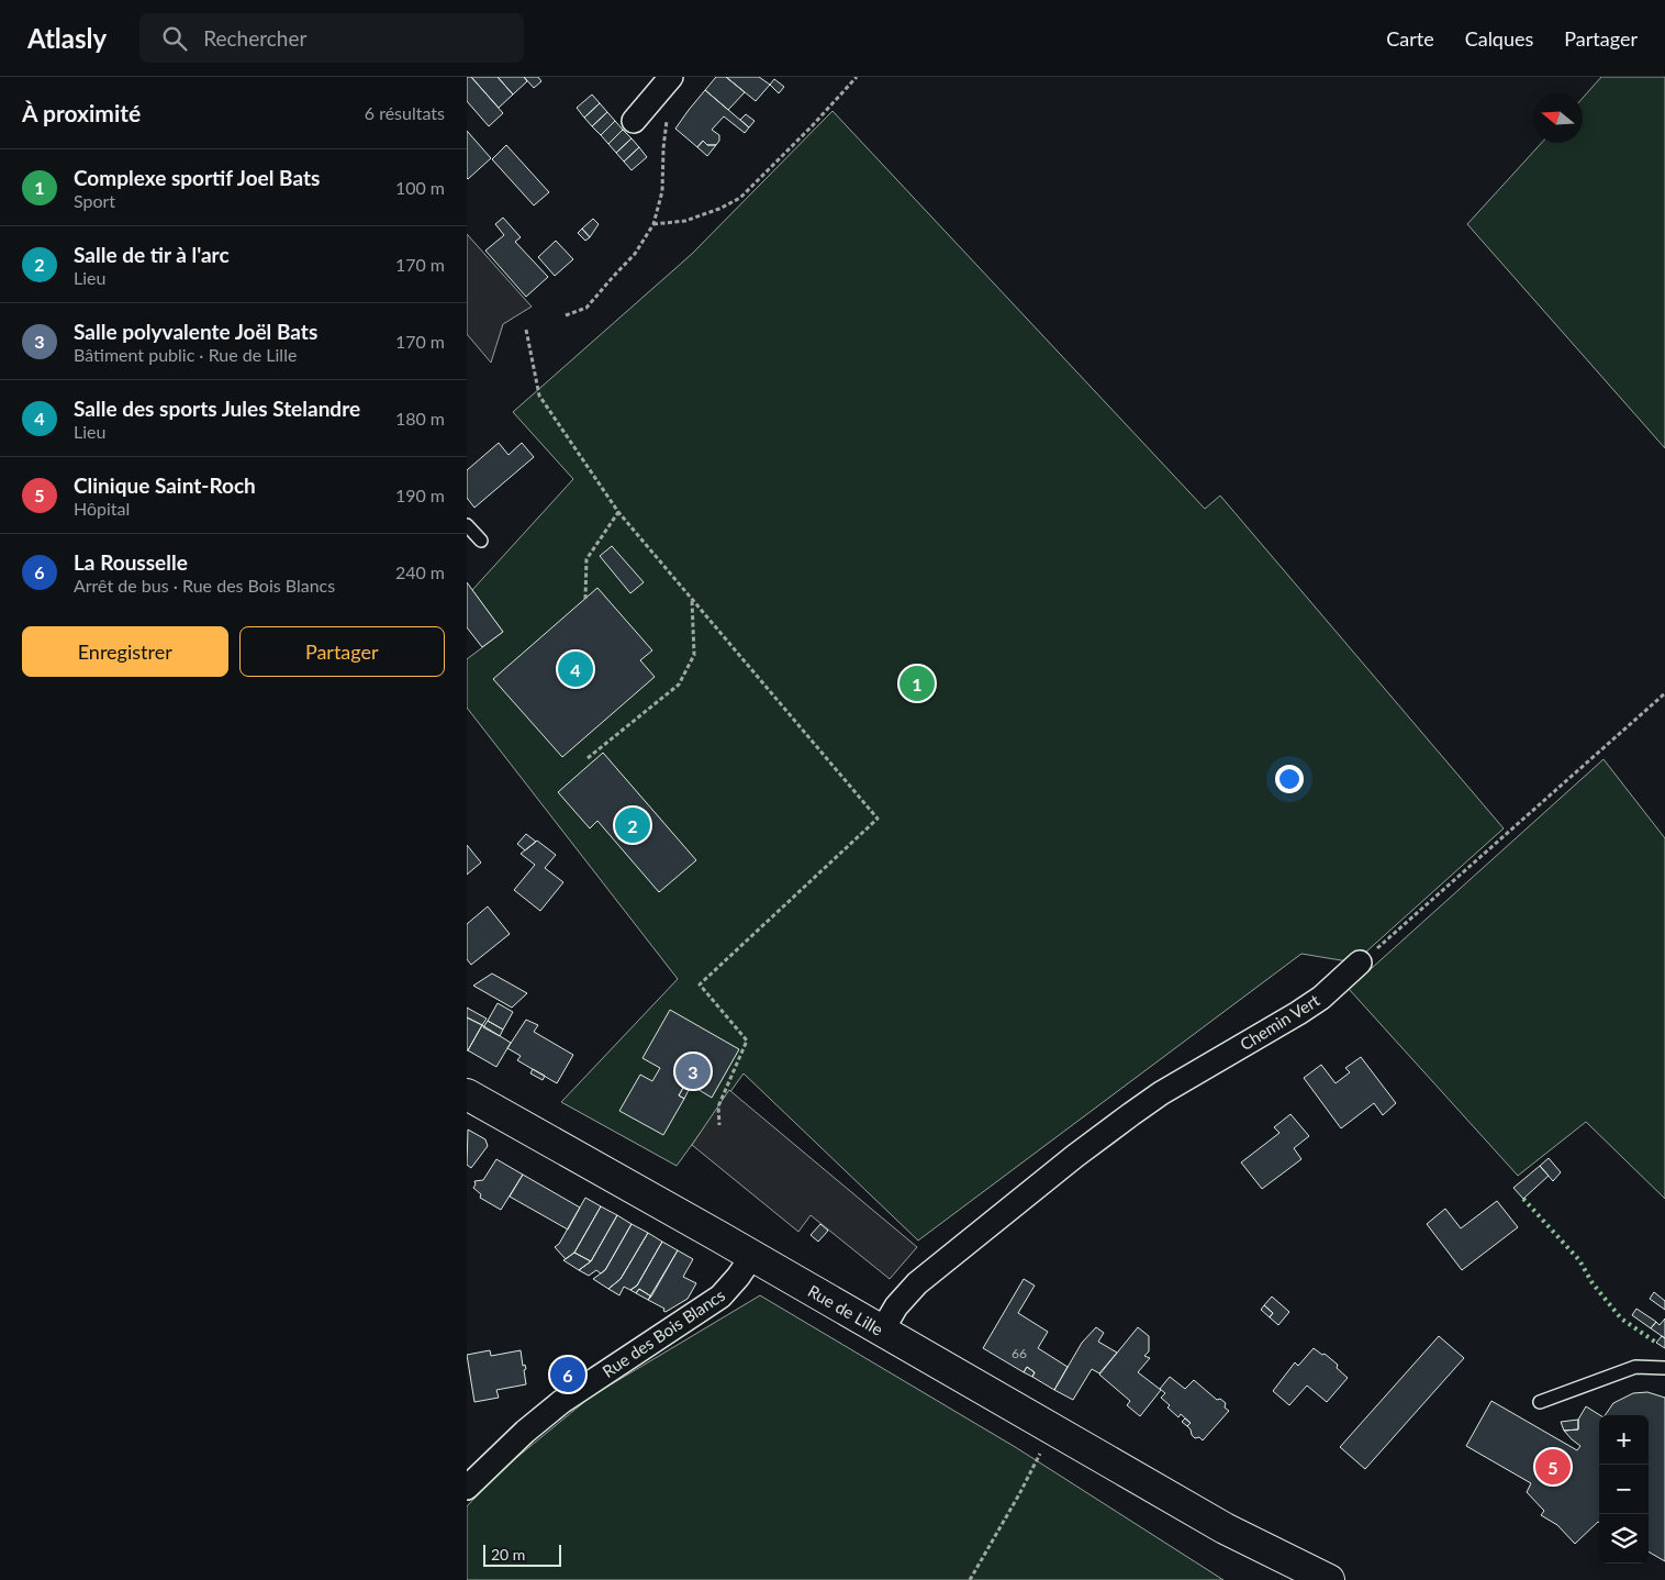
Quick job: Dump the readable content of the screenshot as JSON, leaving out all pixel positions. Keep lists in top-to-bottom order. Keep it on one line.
{"streets":{"main road":["Rue de Lille"],"street":["Chemin Vert","Rue des Bois Blancs"]},"crossings":[["Chemin Vert","Rue de Lille"],["Rue de Lille","Rue des Bois Blancs"]],"house_numbers":["66"],"scale_bar":"20 m","north":"left","page":{"header":"Atlasly","search":"Rechercher","nav":["Carte","Calques","Partager"],"heading":["À proximité","6 résultats"],"list":[{"mark":"1","name":"Complexe sportif Joel Bats","note":"Sport","value":"100 m"},{"mark":"2","name":"Salle de tir à l'arc","note":"Lieu","value":"170 m"},{"mark":"3","name":"Salle polyvalente Joël Bats","note":"Bâtiment public · Rue de Lille","value":"170 m"},{"mark":"4","name":"Salle des sports Jules Stelandre","note":"Lieu","value":"180 m"},{"mark":"5","name":"Clinique Saint-Roch","note":"Hôpital","value":"190 m"},{"mark":"6","name":"La Rousselle","note":"Arrêt de bus · Rue des Bois Blancs","value":"240 m"}],"buttons":["Enregistrer","Partager"],"pins":["4","1","2","3","6","5"],"map_buttons":["+","−"],"scale":"20 m"}}
